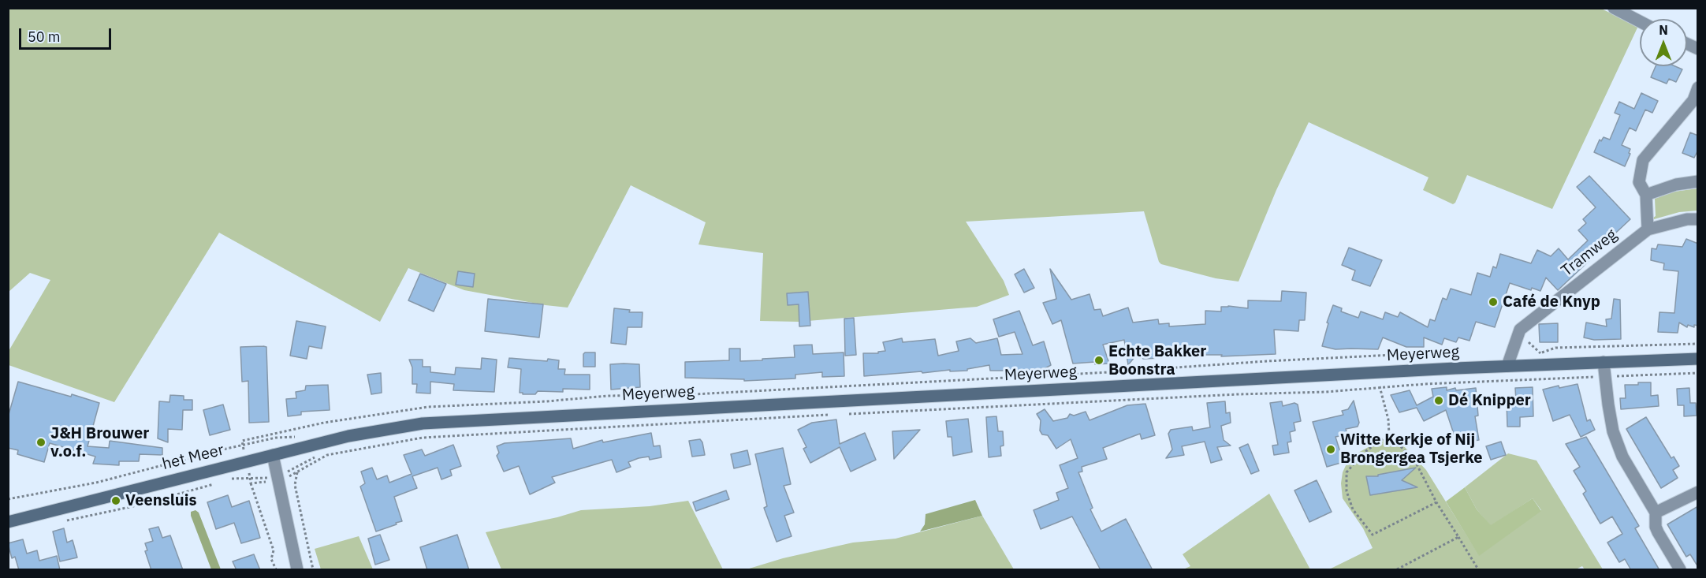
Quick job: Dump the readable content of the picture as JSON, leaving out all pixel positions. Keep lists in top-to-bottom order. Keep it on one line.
{"streets":{"main road":["Meyerweg","het Meer"],"street":["Tramweg"]},"crossings":[["Tramweg","Meyerweg"],["Meyerweg","het Meer"]],"places":["Café de Knyp","Echte Bakker Boonstra","Dé Knipper","J&H Brouwer v.o.f.","Witte Kerkje of Nij Brongergea Tsjerke","Veensluis"],"scale_bar":"50 m","north":"top"}
